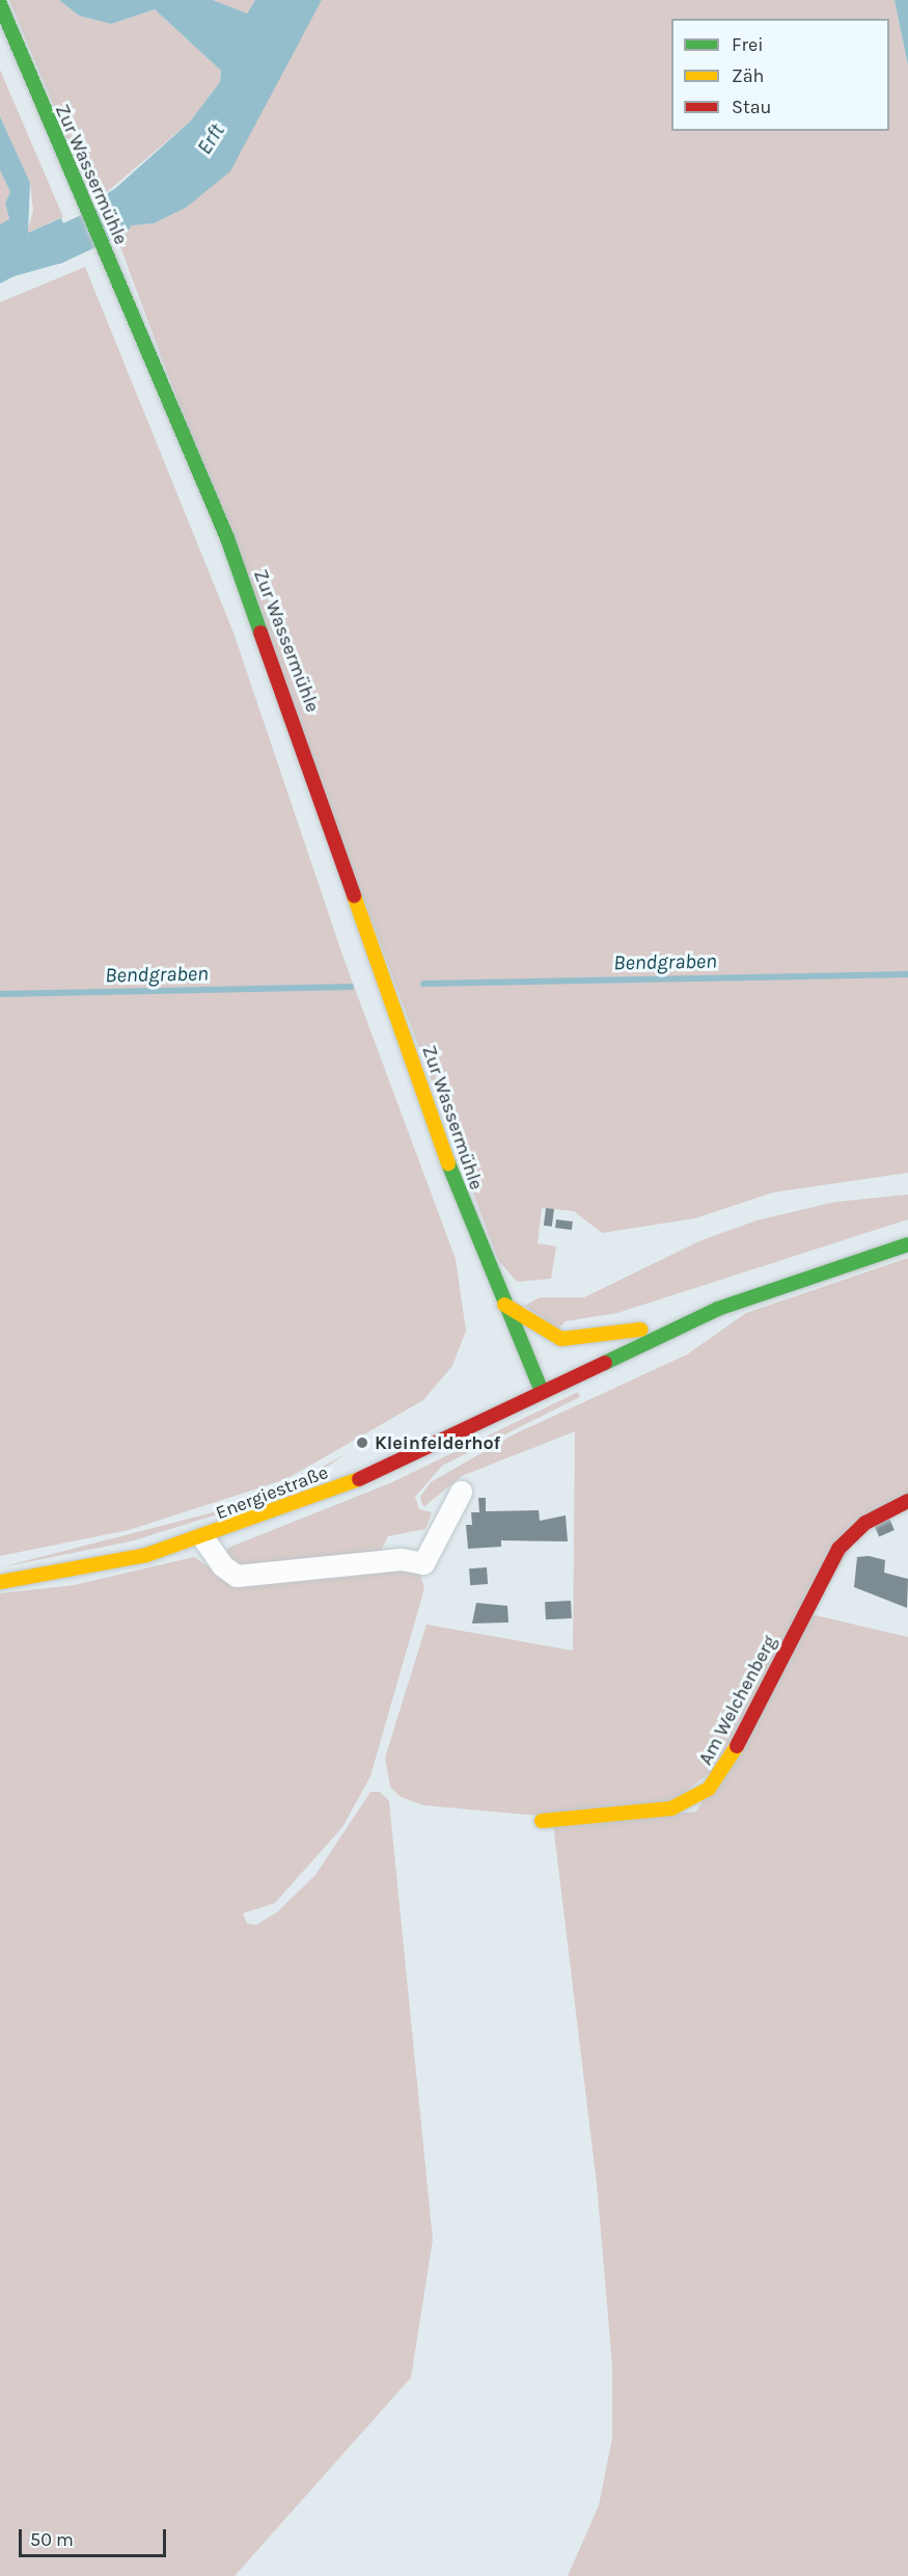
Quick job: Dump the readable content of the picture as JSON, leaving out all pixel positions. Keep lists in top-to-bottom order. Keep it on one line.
{"streets":{"main road":["Zur Wassermühle","Energiestraße","Am Welchenberg"]},"crossings":[["Zur Wassermühle","Energiestraße"]],"water":["Erft","Bendgraben"],"places":["Kleinfelderhof"],"legend":["Frei","Zäh","Stau"],"scale_bar":"50 m"}
